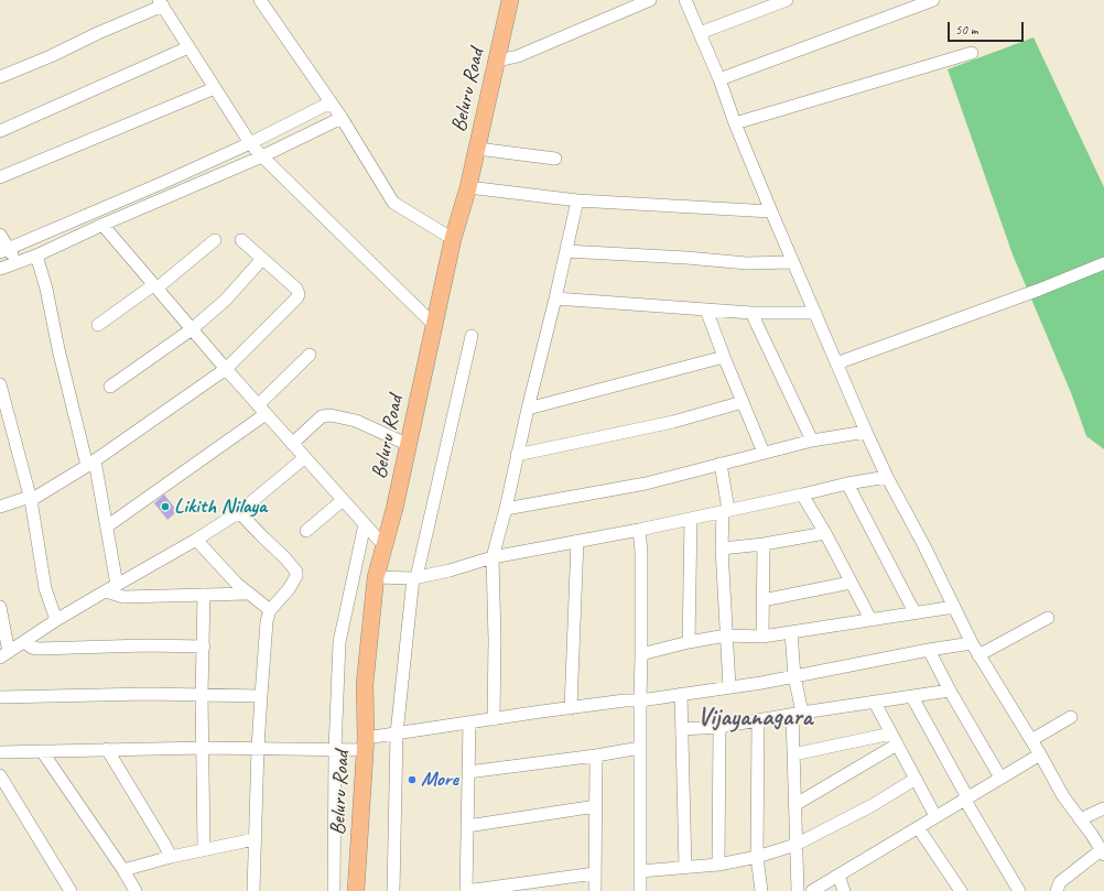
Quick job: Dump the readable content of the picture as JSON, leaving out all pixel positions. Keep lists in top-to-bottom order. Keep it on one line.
{"streets":{"highway":["Beluru Road"]},"districts":["Vijayanagara"],"places":["Likith Nilaya","More"],"scale_bar":"50 m"}
